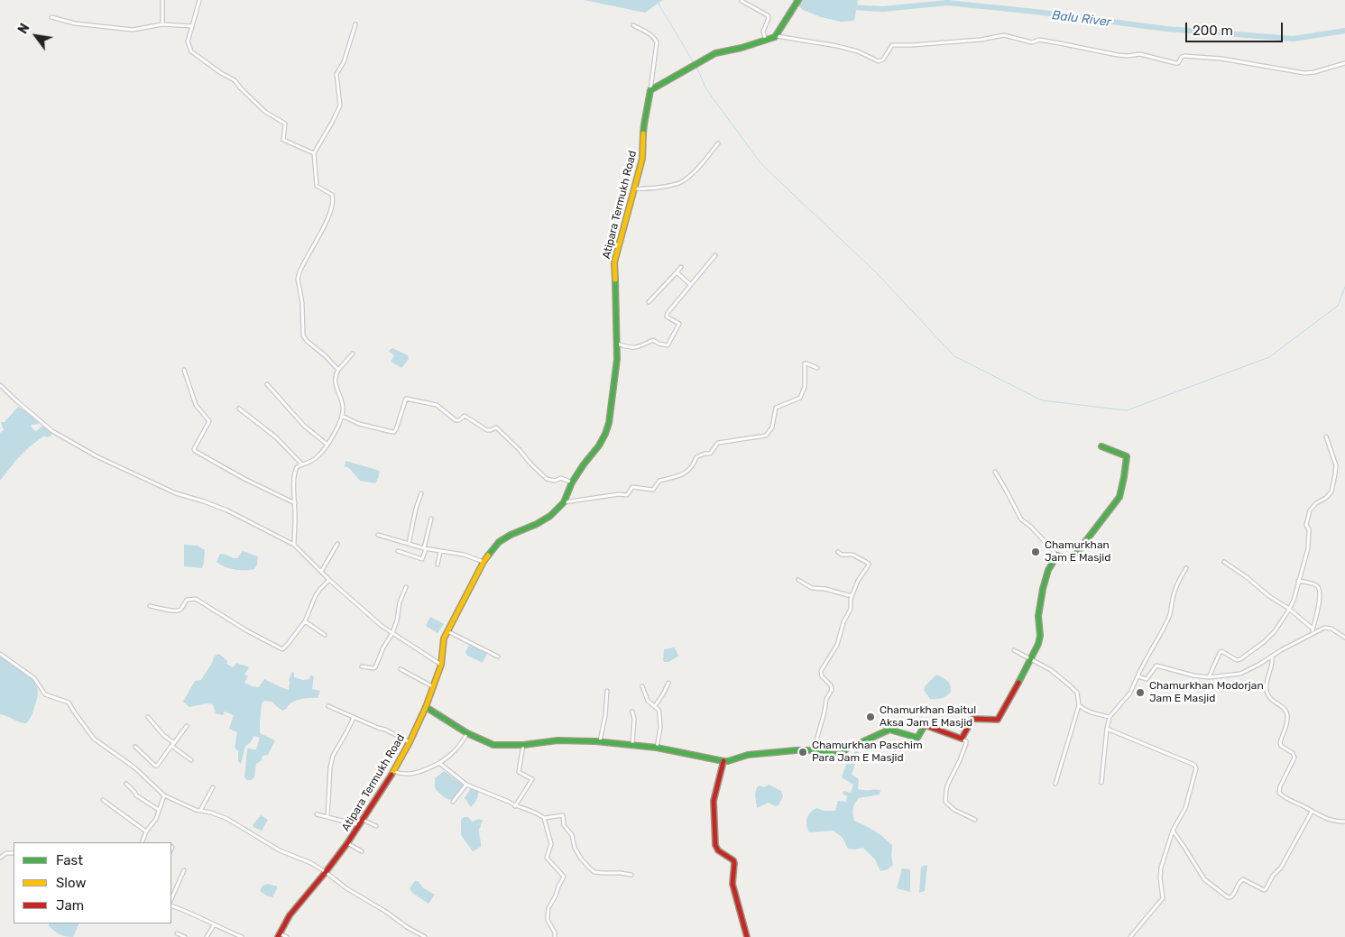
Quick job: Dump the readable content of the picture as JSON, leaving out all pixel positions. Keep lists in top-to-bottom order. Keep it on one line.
{"streets":{"main road":["Atipara Termukh Road"]},"water":["Balu River"],"places":["Chamurkhan Jam E Masjid","Chamurkhan Modorjan Jam E Masjid","Chamurkhan Baitul Aksa Jam E Masjid","Chamurkhan Paschim Para Jam E Masjid"],"legend":["Fast","Slow","Jam"],"scale_bar":"200 m","north":"top left"}
